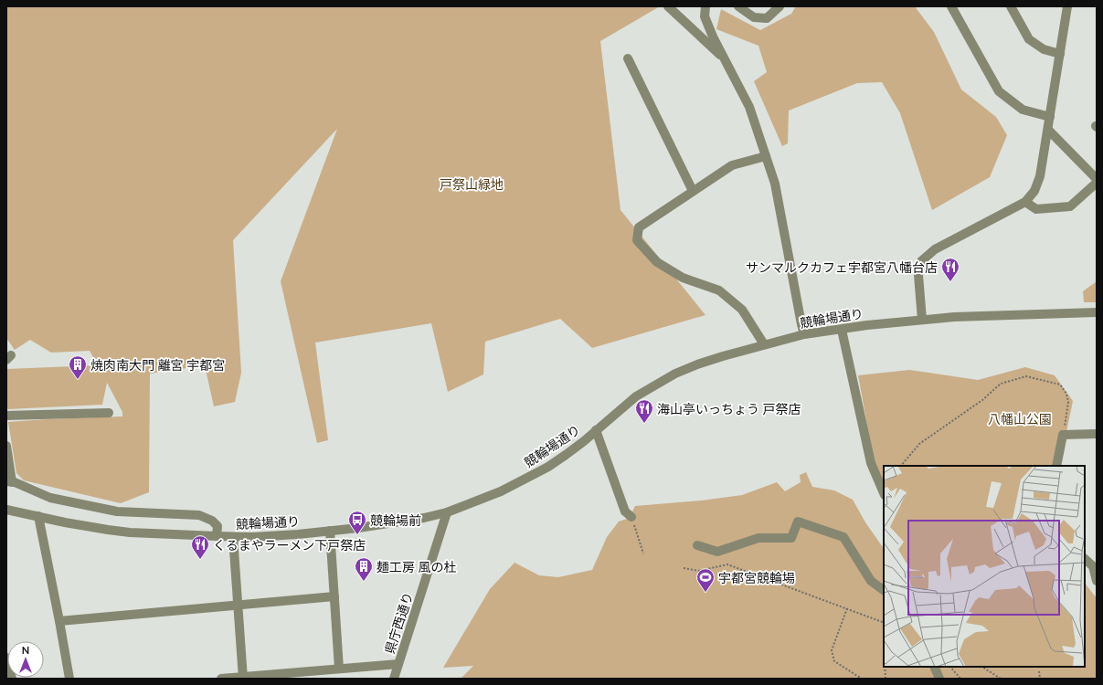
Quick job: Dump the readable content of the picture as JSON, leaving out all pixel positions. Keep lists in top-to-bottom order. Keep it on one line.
{"streets":{"street":["競輪場通り","県庁西通り"]},"crossings":[["競輪場通り","県庁西通り"]],"parks":["戸祭山緑地","八幡山公園"],"places":{"restaurant":["サンマルクカフェ宇都宮八幡台店","海山亭いっちょう 戸祭店","くるまやラーメン下戸祭店"],"building":["焼肉南大門 離宮 宇都宮","麺工房 風の杜"],"bus stop":["競輪場前"],"sports":["宇都宮競輪場"]},"north":"top"}
